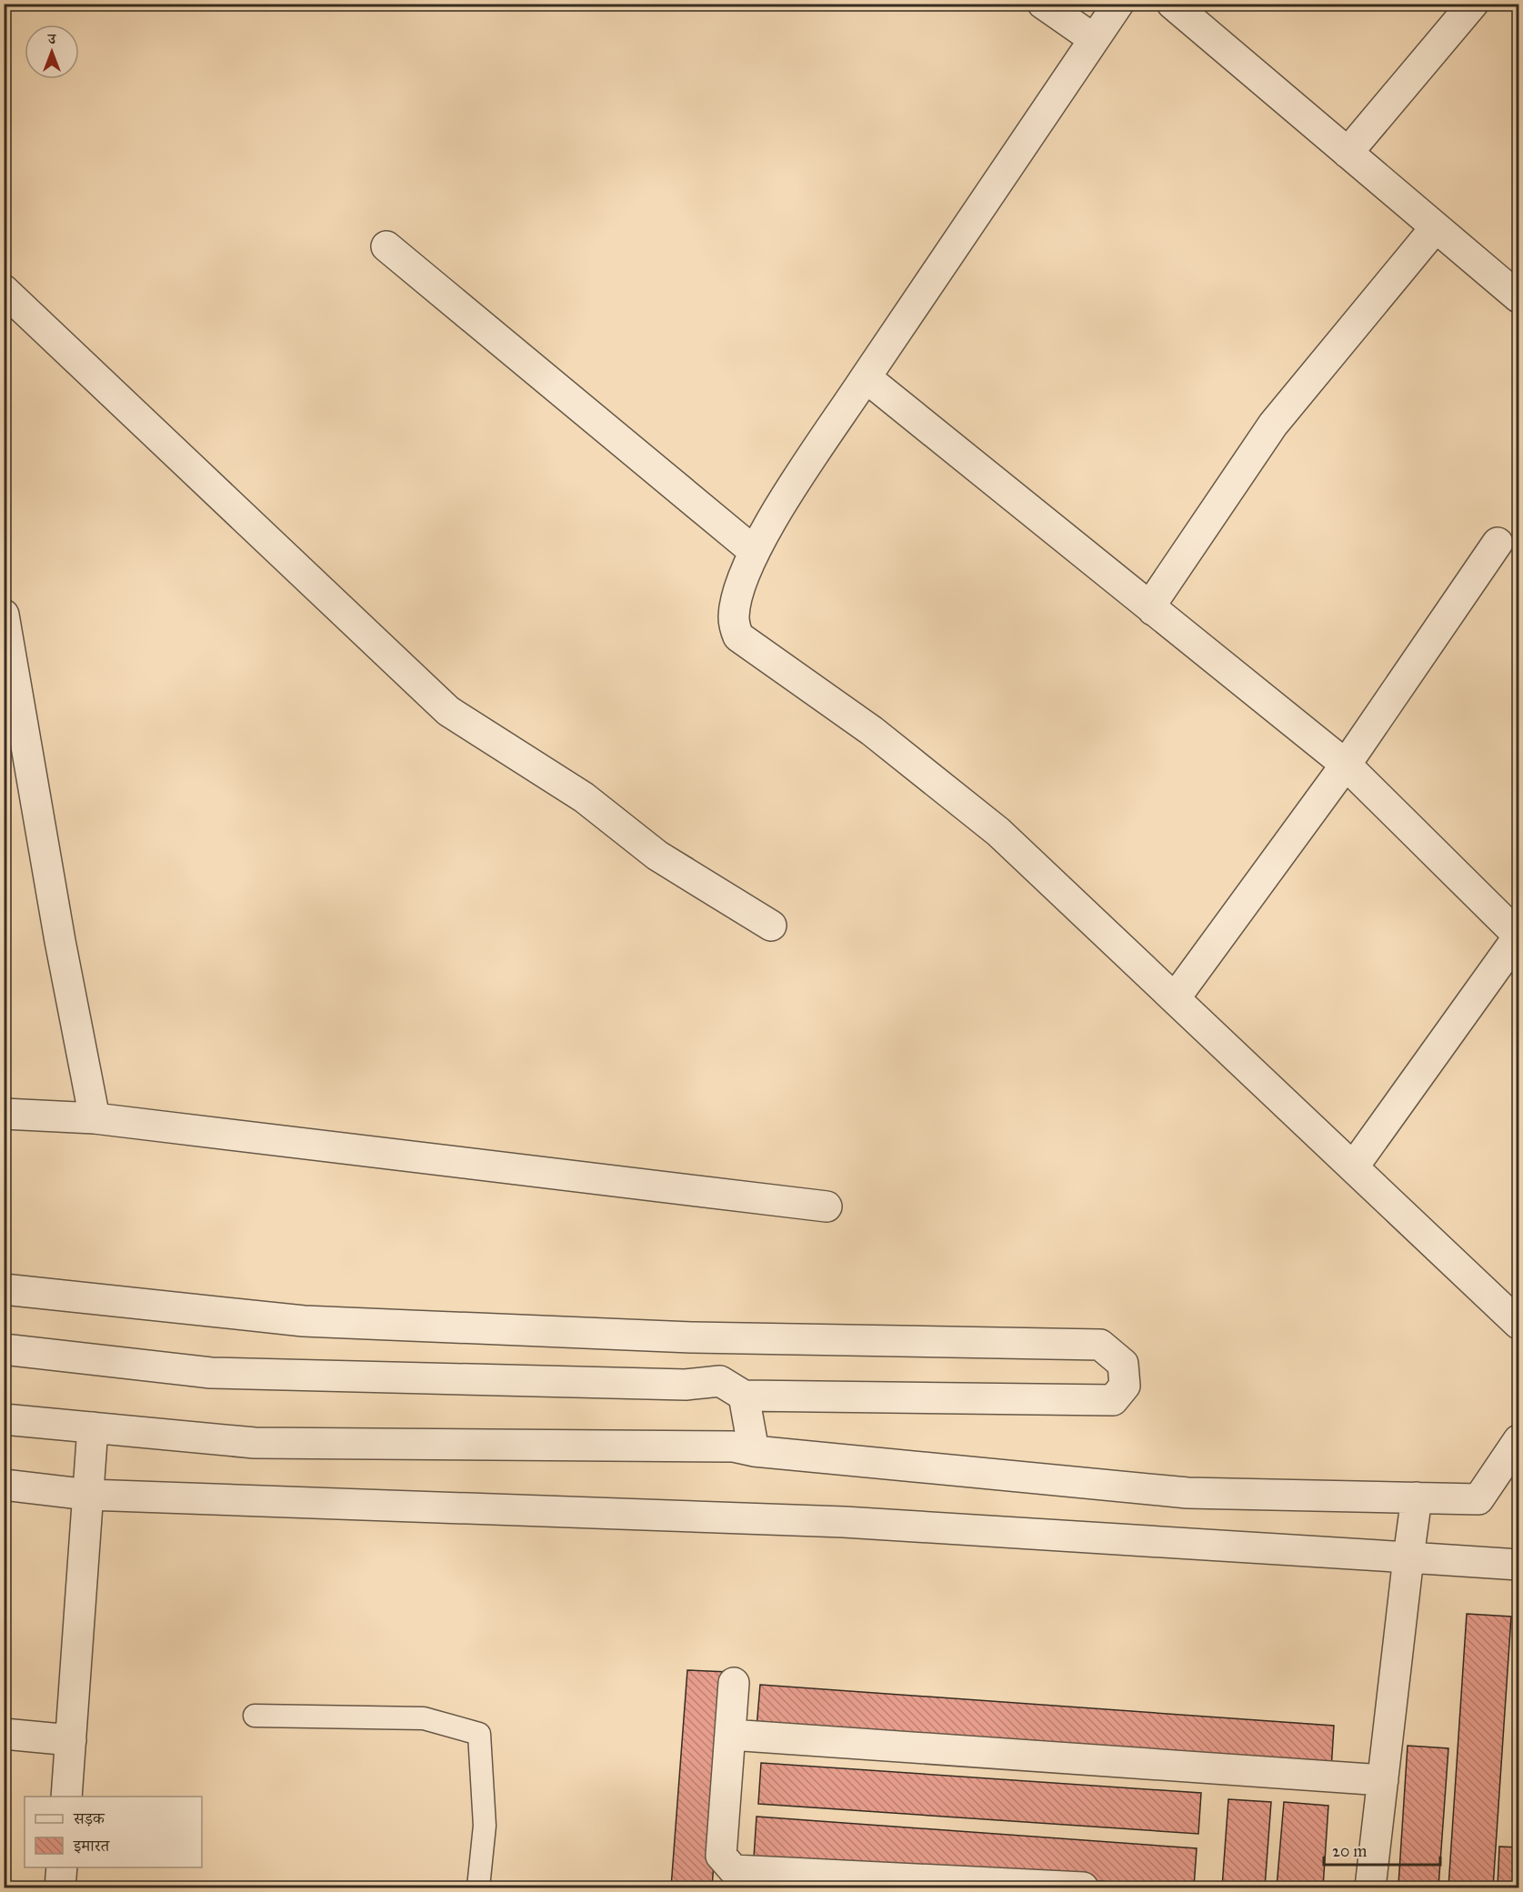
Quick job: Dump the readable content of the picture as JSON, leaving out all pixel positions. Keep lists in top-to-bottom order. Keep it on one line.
{"legend":["सड़क","इमारत"],"scale_bar":"20 m","north":"top"}
